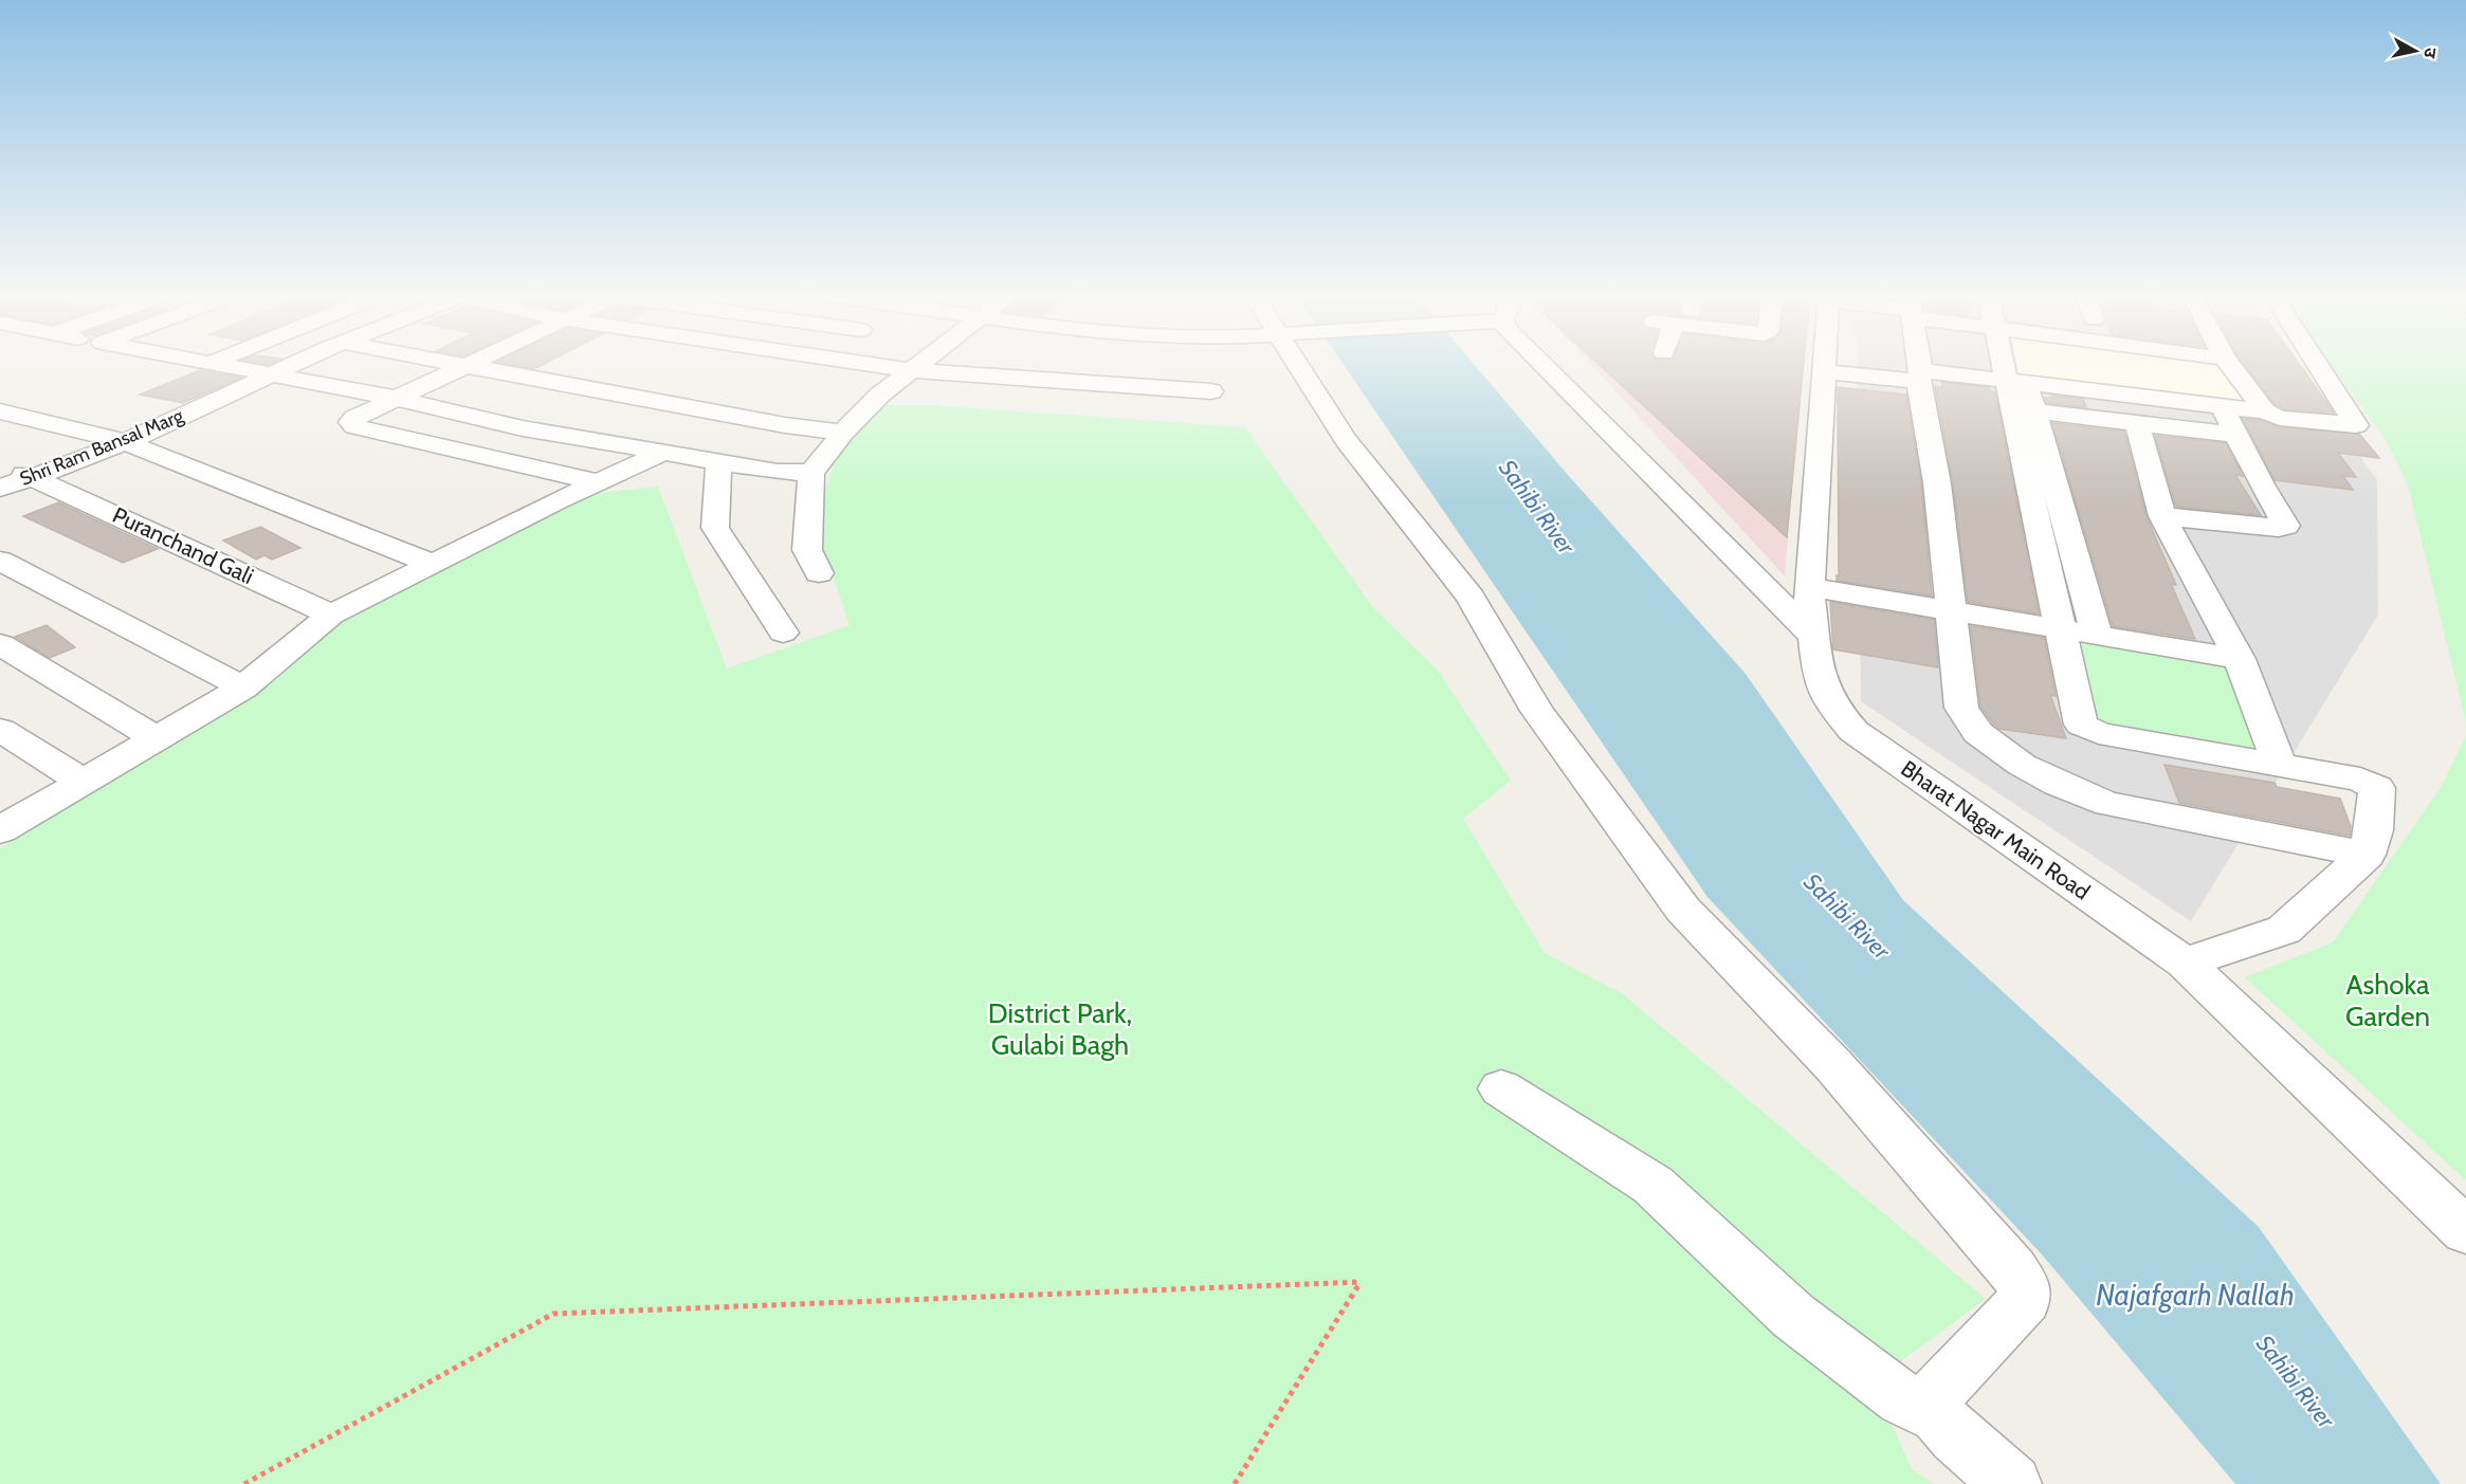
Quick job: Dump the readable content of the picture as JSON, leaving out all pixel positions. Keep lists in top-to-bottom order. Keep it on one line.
{"streets":{"street":["Shri Ram Bansal Marg","Puranchand Gali","Bharat Nagar Main Road"]},"crossings":[["Shri Ram Bansal Marg","Puranchand Gali"]],"water":["Sahibi River","Najafgarh Nallah"],"parks":["Ashoka Garden","District Park, Gulabi Bagh"],"north":"right"}
